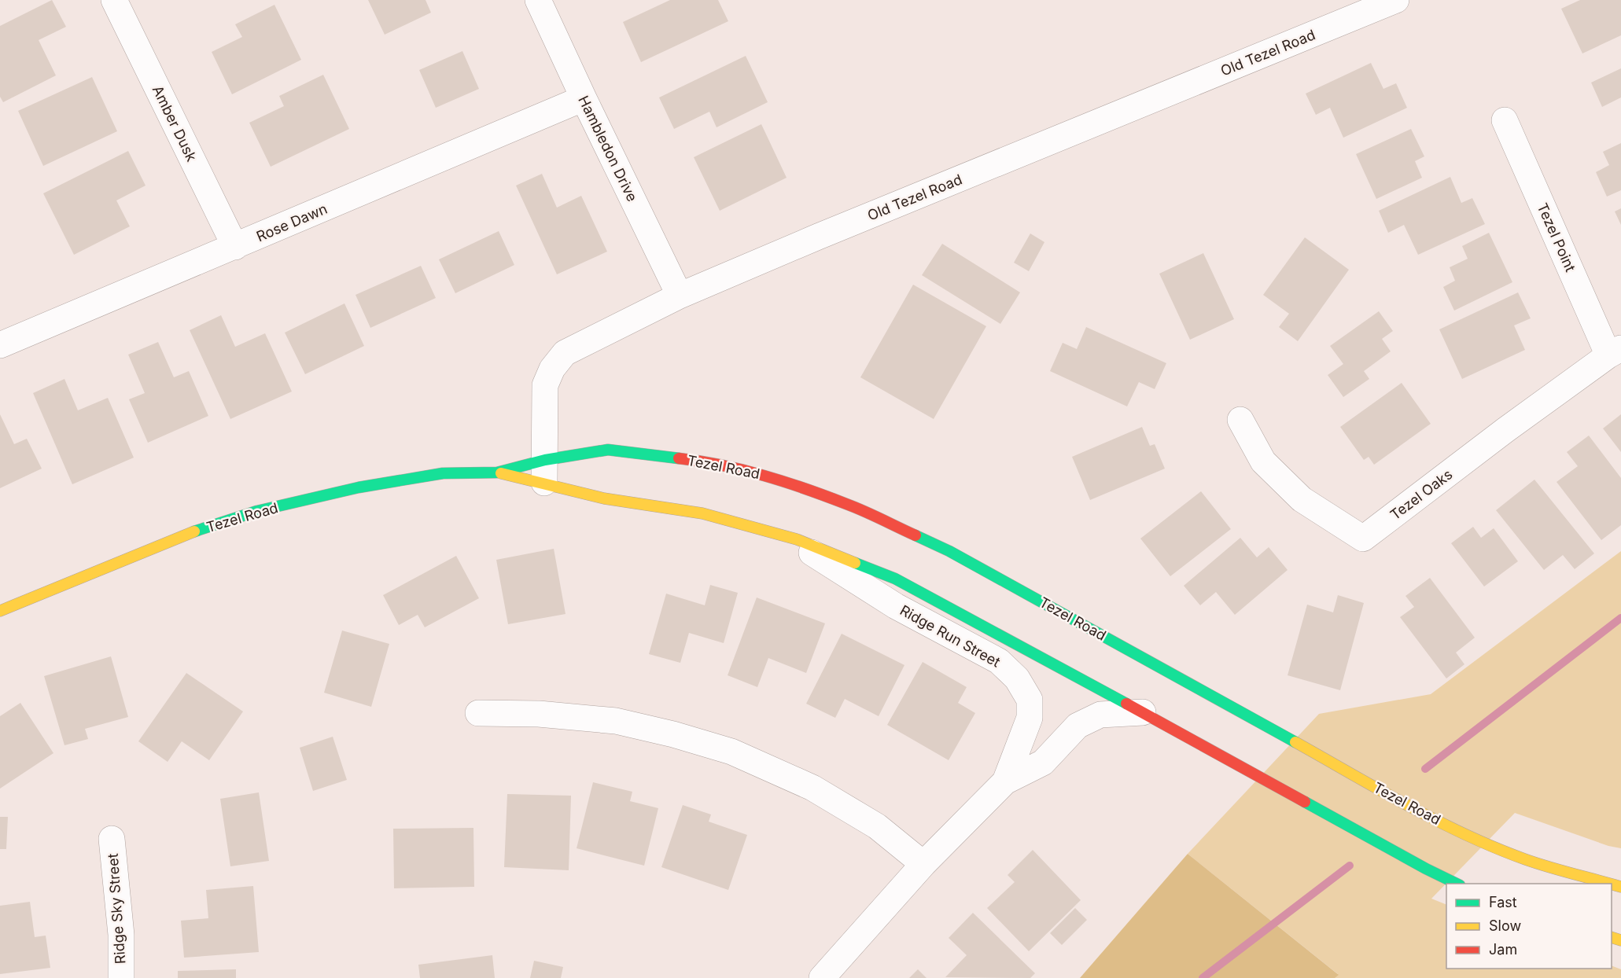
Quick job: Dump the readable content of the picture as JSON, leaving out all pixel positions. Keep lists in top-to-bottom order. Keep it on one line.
{"streets":{"main road":["Tezel Road"],"street":["Old Tezel Road","Amber Dusk","Hambledon Drive","Rose Dawn","Tezel Point","Tezel Oaks","Ridge Run Street","Ridge Sky Street"]},"crossings":[["Old Tezel Road","Hambledon Drive"],["Old Tezel Road","Tezel Road"],["Amber Dusk","Rose Dawn"],["Hambledon Drive","Rose Dawn"],["Tezel Point","Tezel Oaks"],["Tezel Road","Ridge Run Street"]],"legend":["Fast","Slow","Jam"]}
